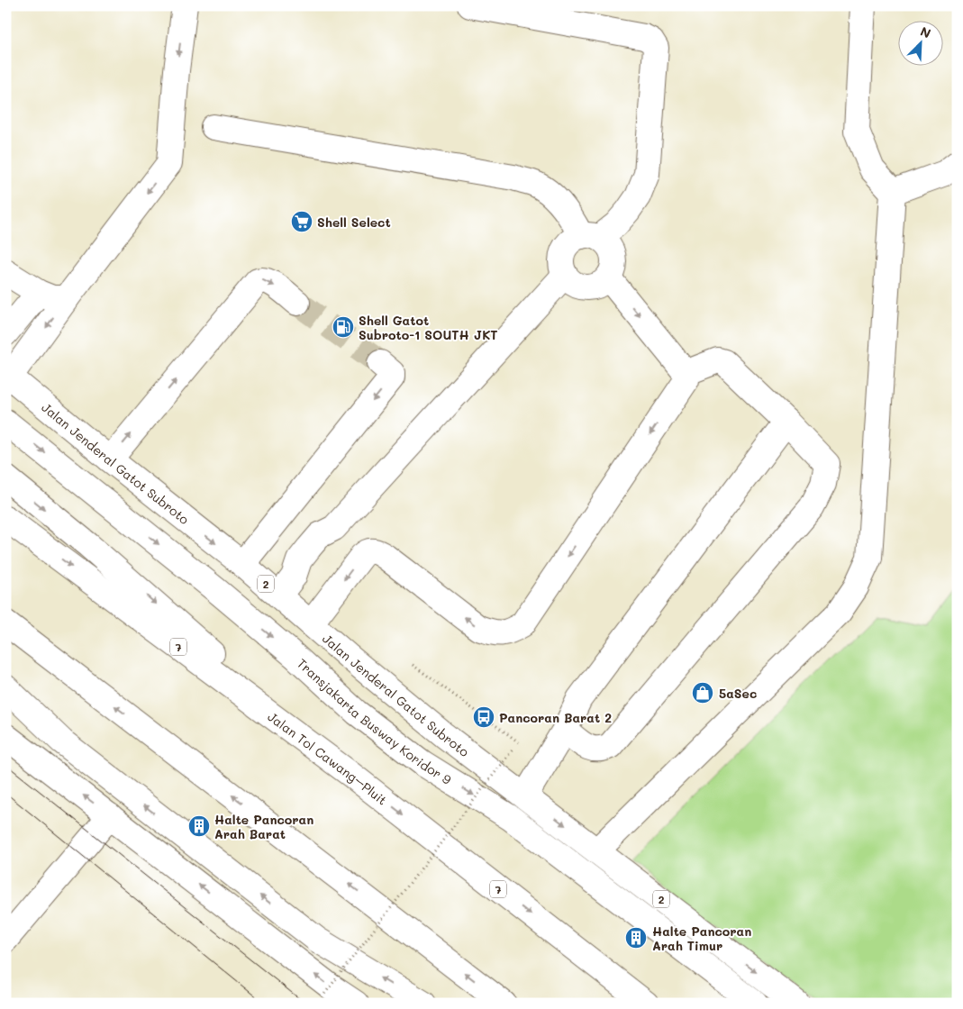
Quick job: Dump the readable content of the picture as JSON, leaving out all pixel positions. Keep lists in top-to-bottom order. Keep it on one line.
{"streets":{"main road":["Jalan Jenderal Gatot Subroto","2","7","Transjakarta Busway Koridor 9","Jalan Tol Cawang–Pluit"]},"places":{"supermarket":["Shell Select"],"fuel station":["Shell Gatot Subroto-1 SOUTH JKT"],"shop":["5aSec"],"bus stop":["Pancoran Barat 2"],"building":["Halte Pancoran Arah Barat","Halte Pancoran Arah Timur"]},"north":"top right"}
